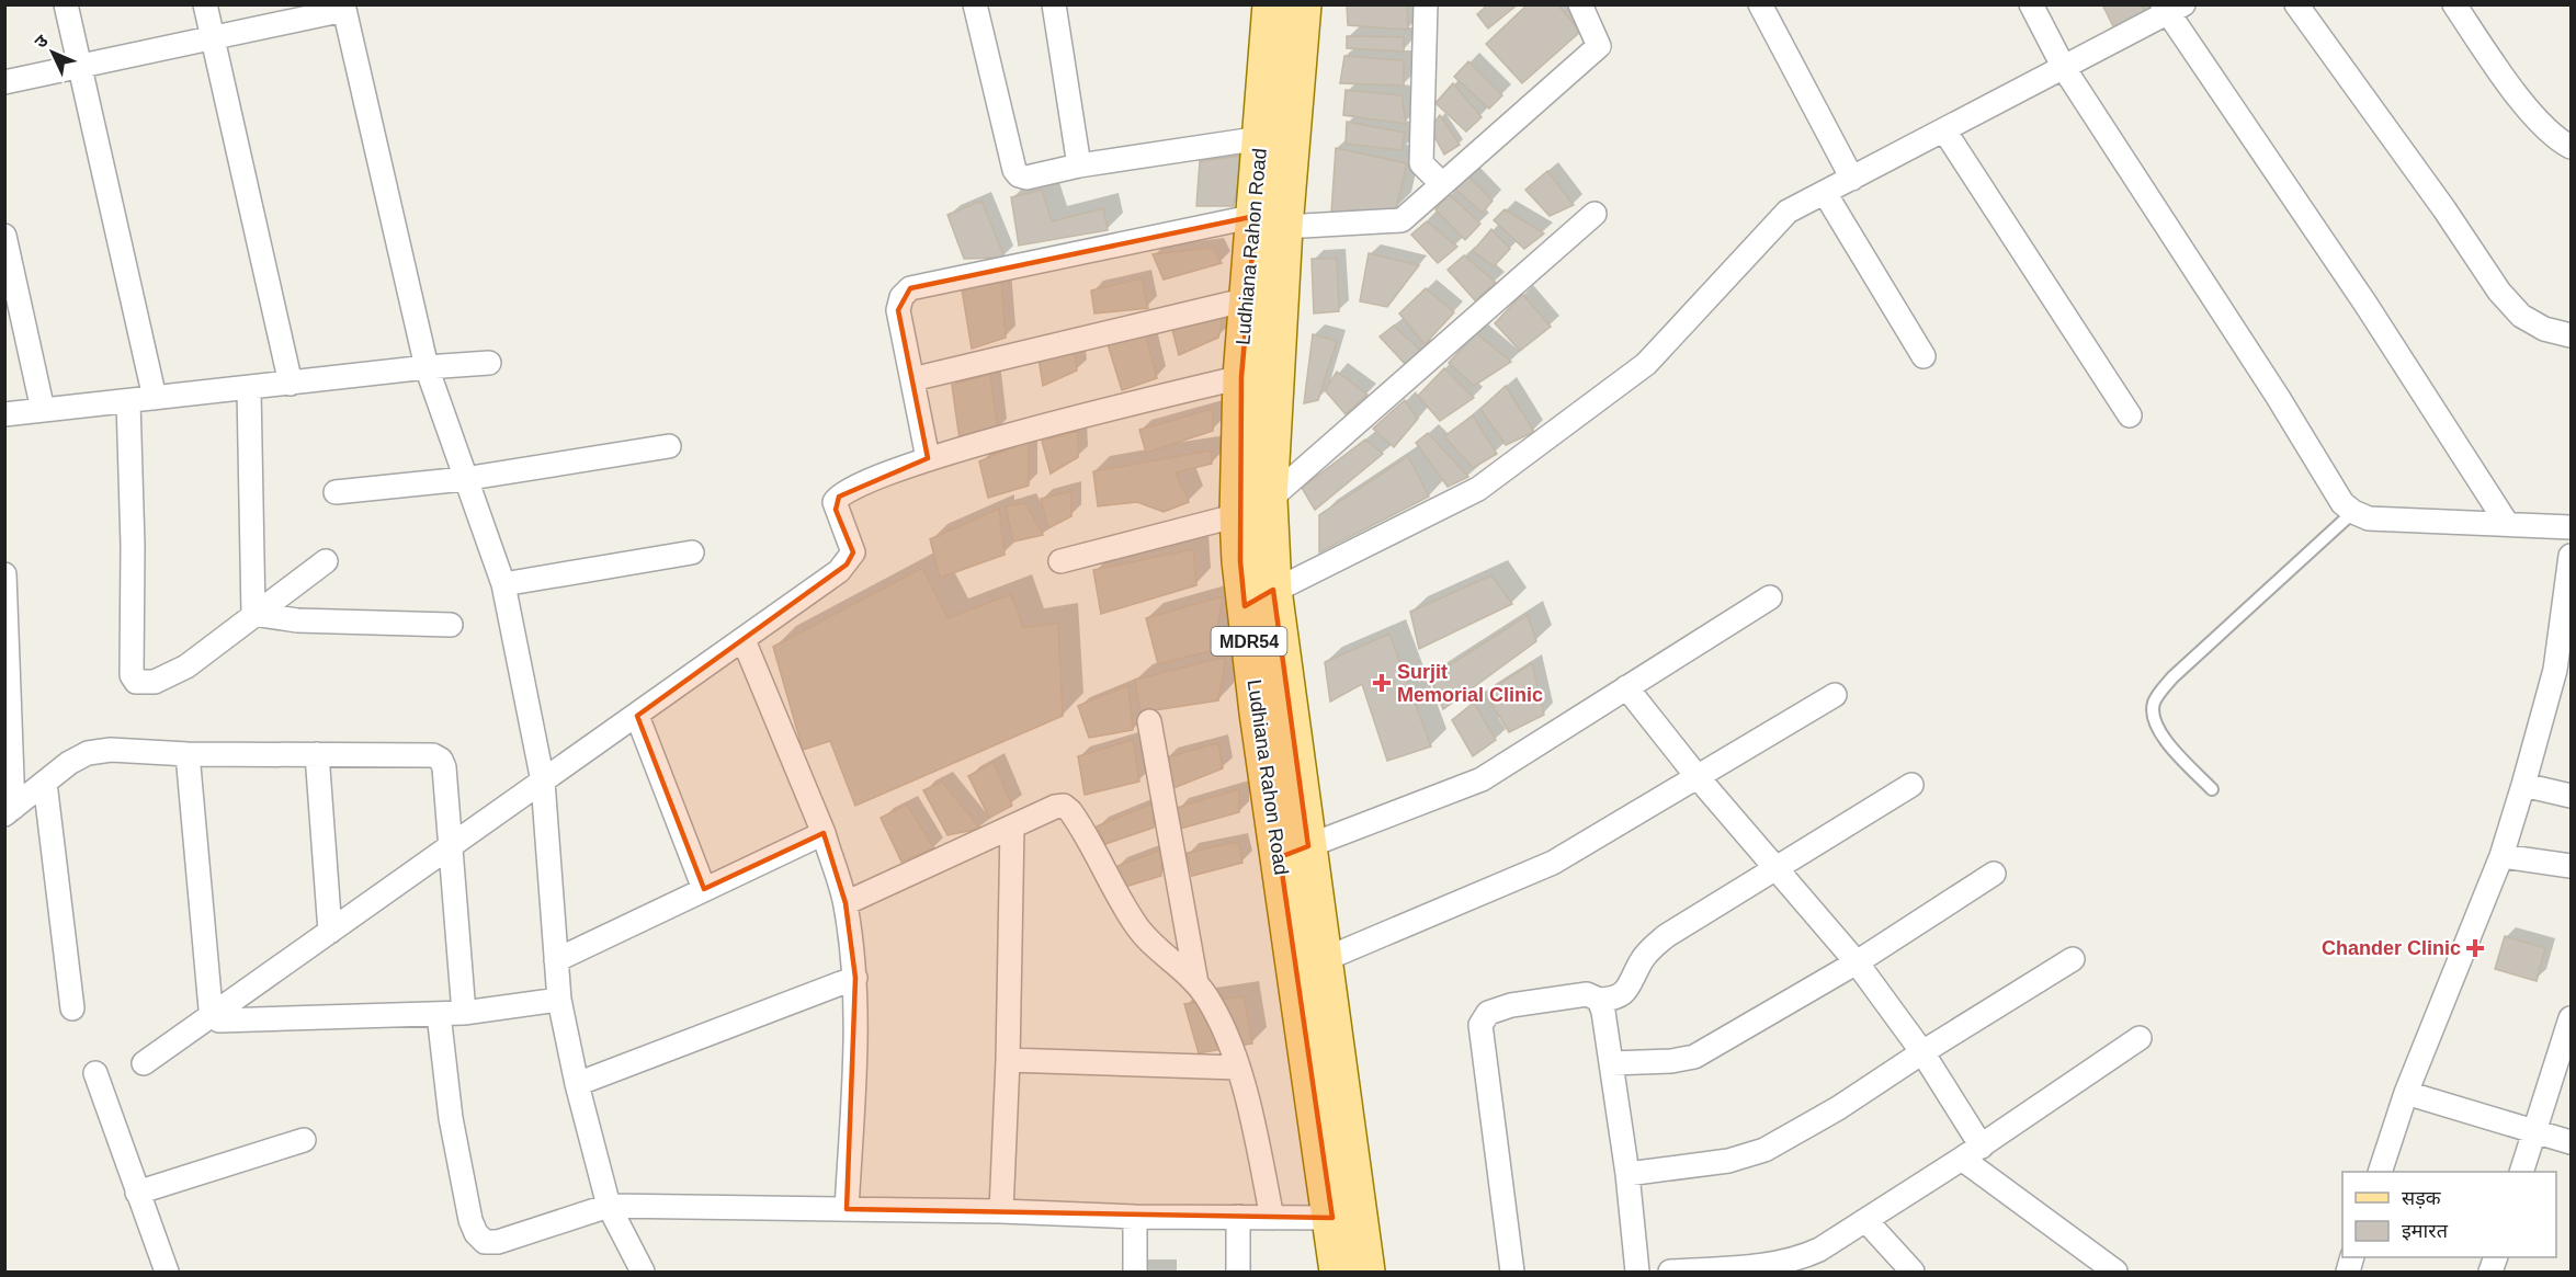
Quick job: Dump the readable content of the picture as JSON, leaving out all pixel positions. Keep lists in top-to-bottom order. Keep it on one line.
{"streets":{"main road":["Ludhiana Rahon Road","MDR54"]},"places":{"health":["Surjit Memorial Clinic","Chander Clinic"]},"legend":["सड़क","इमारत"],"north":"top left"}
